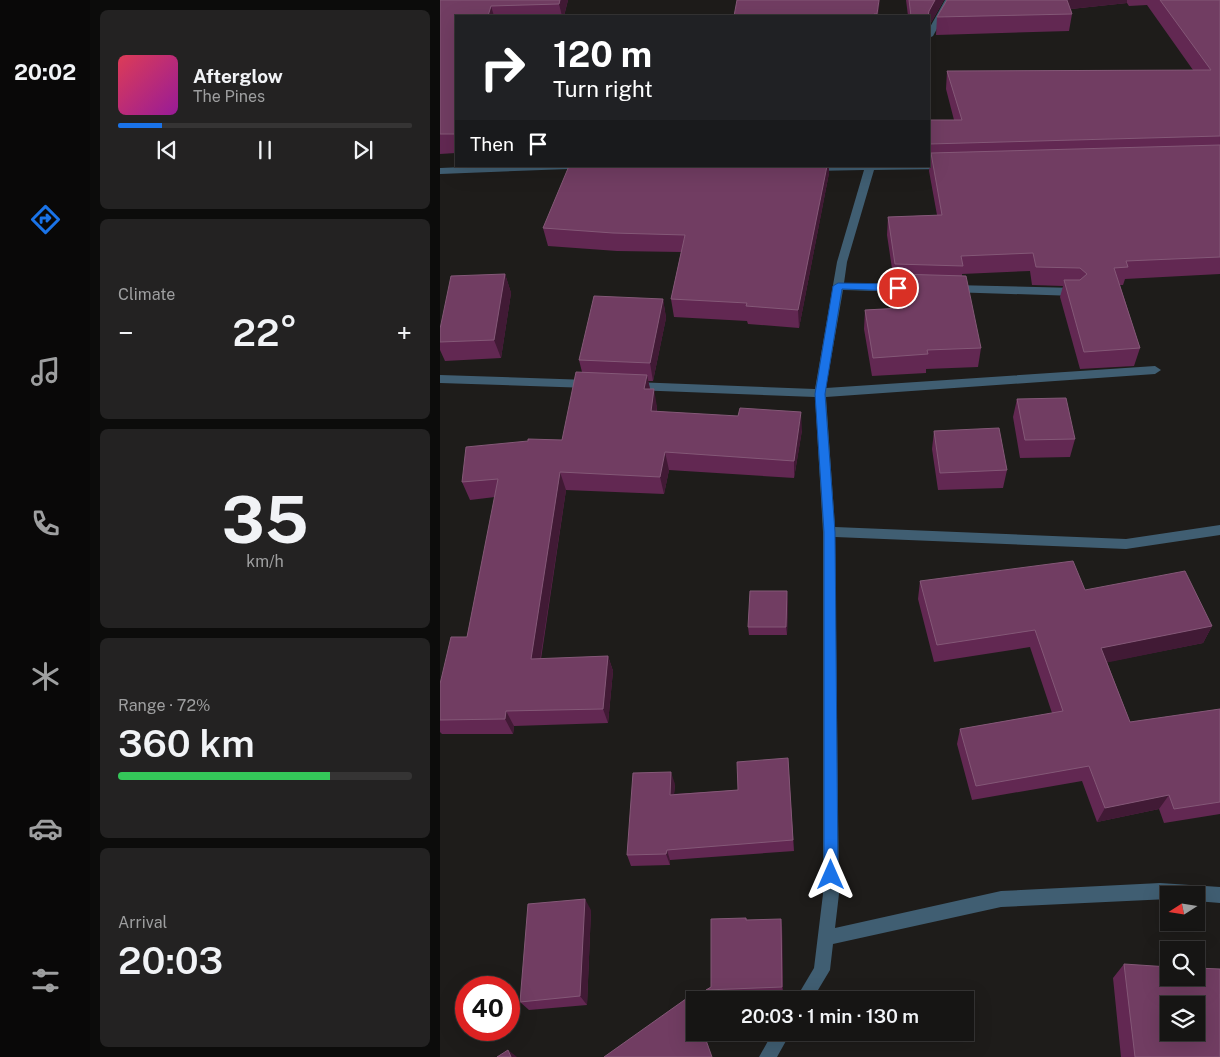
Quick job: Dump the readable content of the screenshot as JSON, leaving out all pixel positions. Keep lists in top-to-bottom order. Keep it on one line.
{"north":"left","page":{"tabs":"20:02","turn":["120 m","Turn right"],"song":["Afterglow","The Pines"],"then":"Then","tile":["Climate",["35","km/h"],["Range · 72%","360 km"],["Arrival","20:03"]],"heat":["−","22°","+"],"limit":"40","trip":"20:03 · 1 min · 130 m"}}
